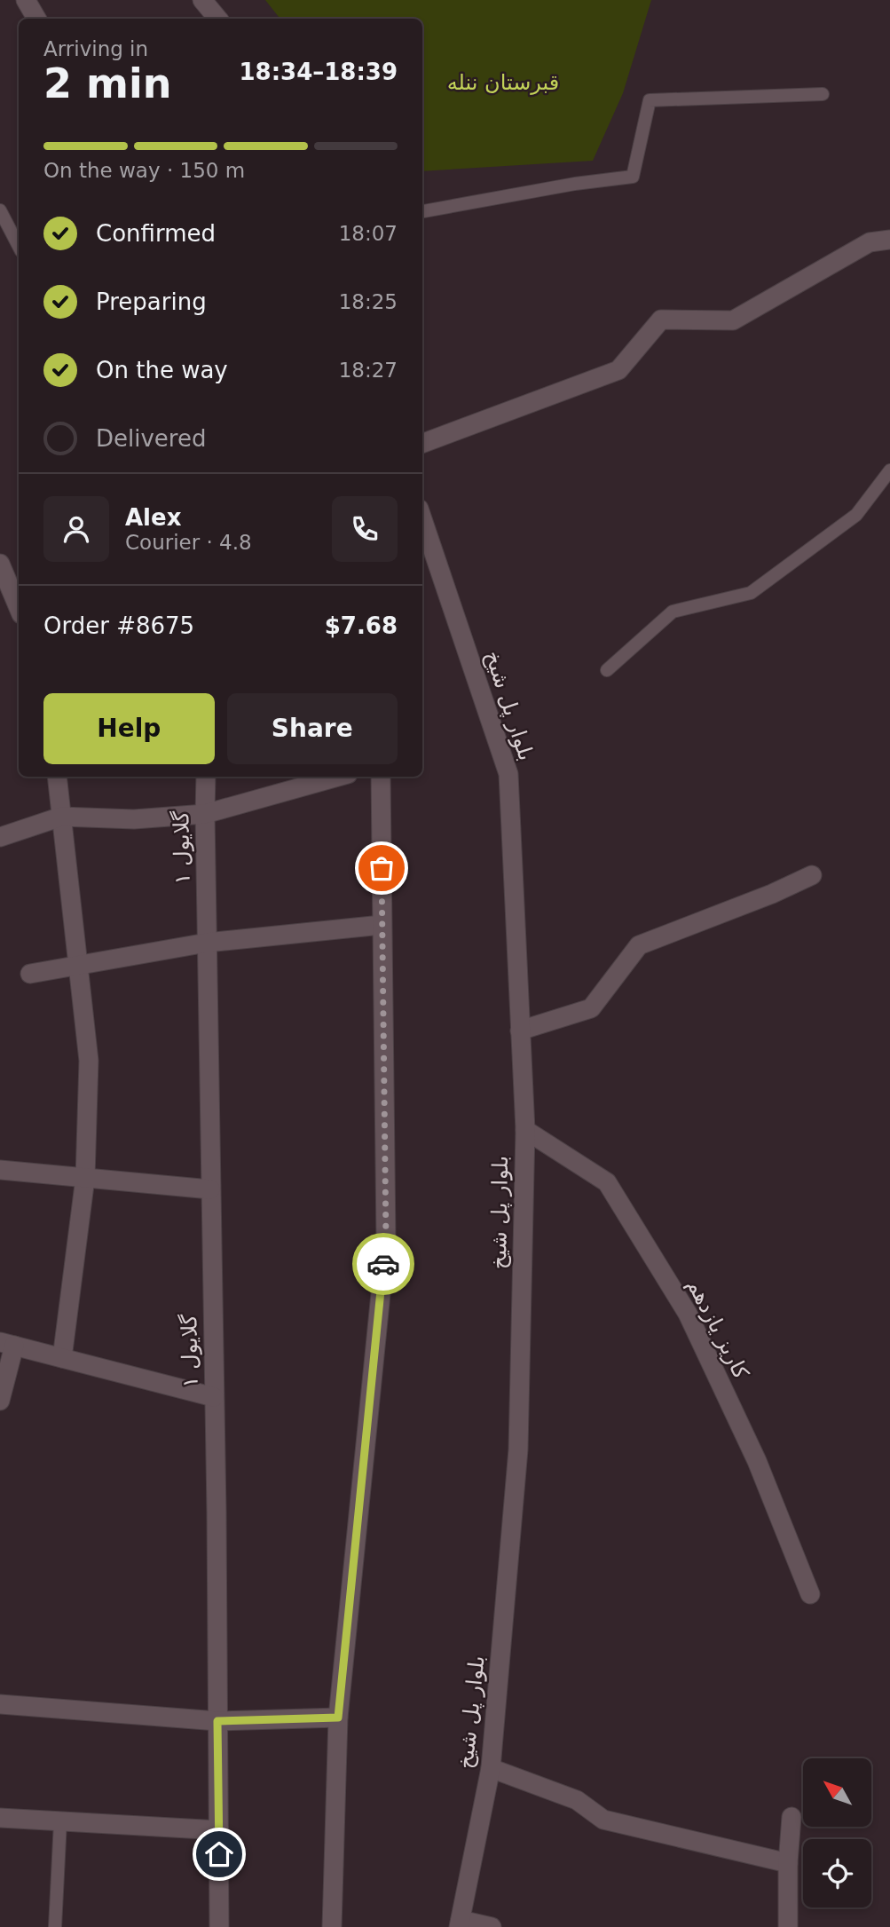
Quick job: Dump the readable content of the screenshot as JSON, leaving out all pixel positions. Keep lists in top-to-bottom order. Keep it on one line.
{"streets":{"street":["بلوار پل شیخ","گلایول ۱","کاریز یازدهم"]},"crossings":[["بلوار پل شیخ","کاریز یازدهم"]],"parks":["قبرستان ننله"],"north":"top left","page":{"heading":["2 min","Arriving in","18:34–18:39"],"panel":["Alex","Courier · 4.8","Order #8675","$7.68"],"bar":"On the way · 150 m","list":[["Confirmed","18:07"],["Preparing","18:25"],["On the way","18:27"],"Delivered"],"buttons":["Help","Share"]}}
